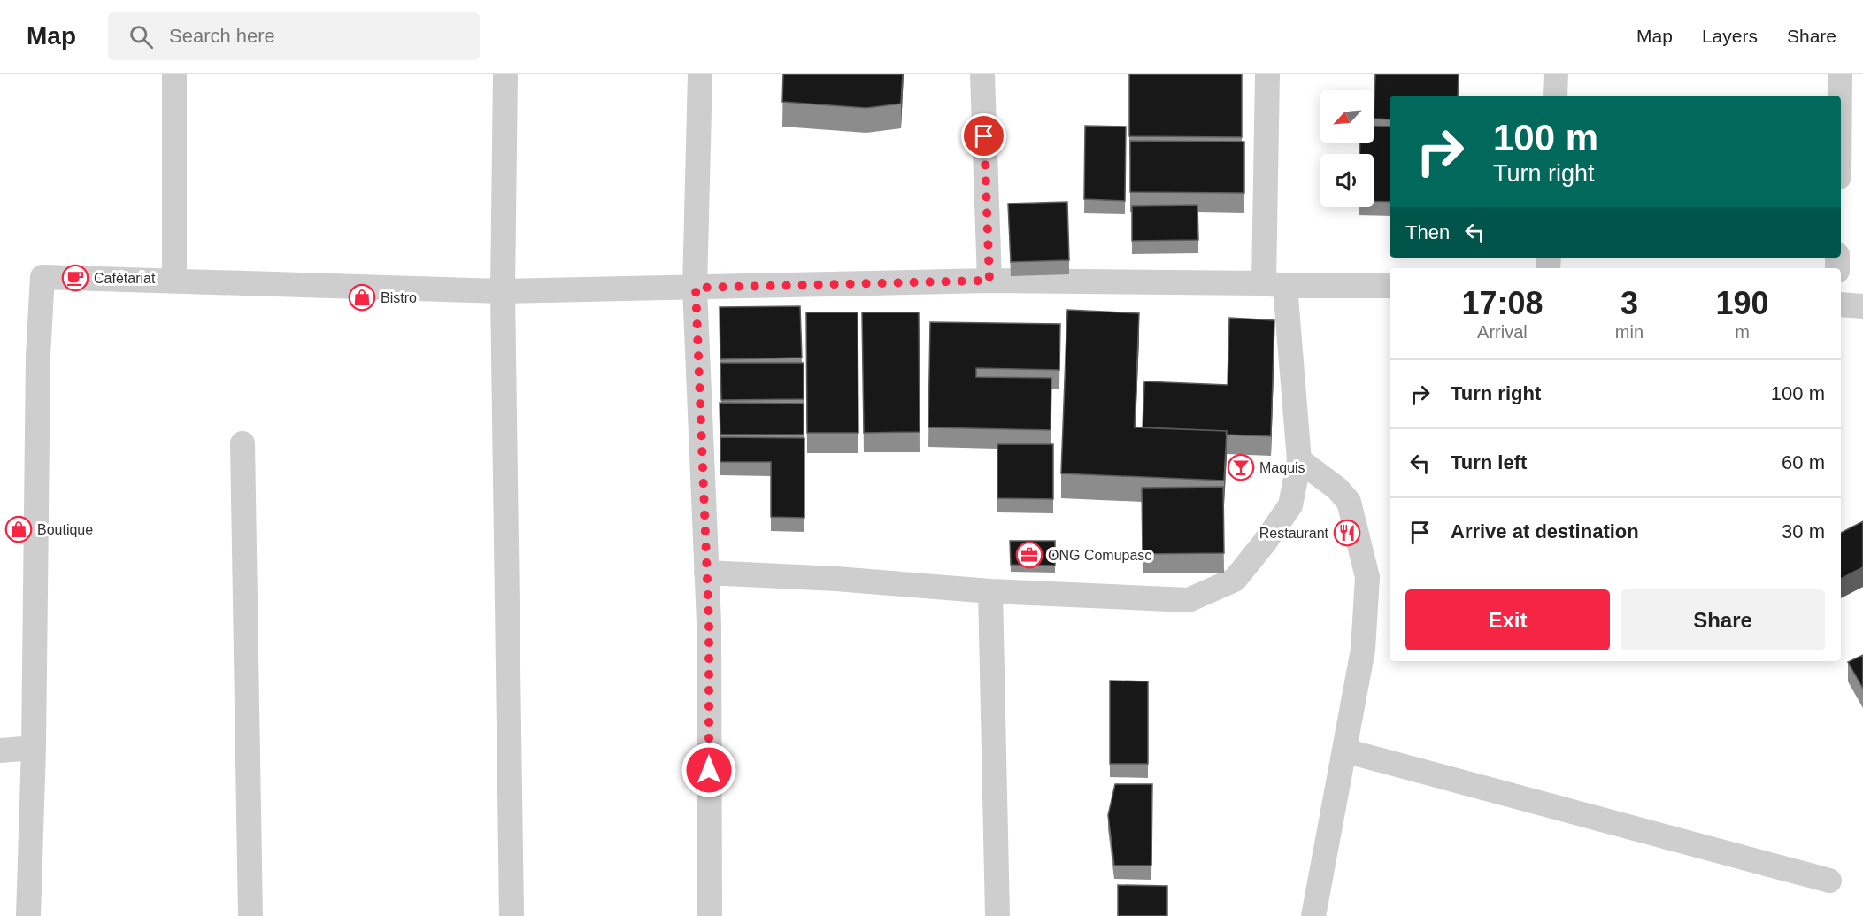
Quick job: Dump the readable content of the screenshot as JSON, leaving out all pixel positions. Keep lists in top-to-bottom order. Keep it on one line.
{"places":{"cafe":["Cafétariat"],"shop":["Bistro","Boutique"],"bar":["Maquis"],"restaurant":["Restaurant"],"office":["ONG Comupasc"]},"north":"bottom left","page":{"header":"Map","search":"Search here","nav":["Map","Layers","Share"],"turn":["100 m","Turn right"],"then":"Then","eta":["17:08","Arrival","3","min","190","m"],"list":[{"name":"Turn right","value":"100 m"},{"name":"Turn left","value":"60 m"},{"name":"Arrive at destination","value":"30 m"}],"buttons":["Exit","Share"]}}
